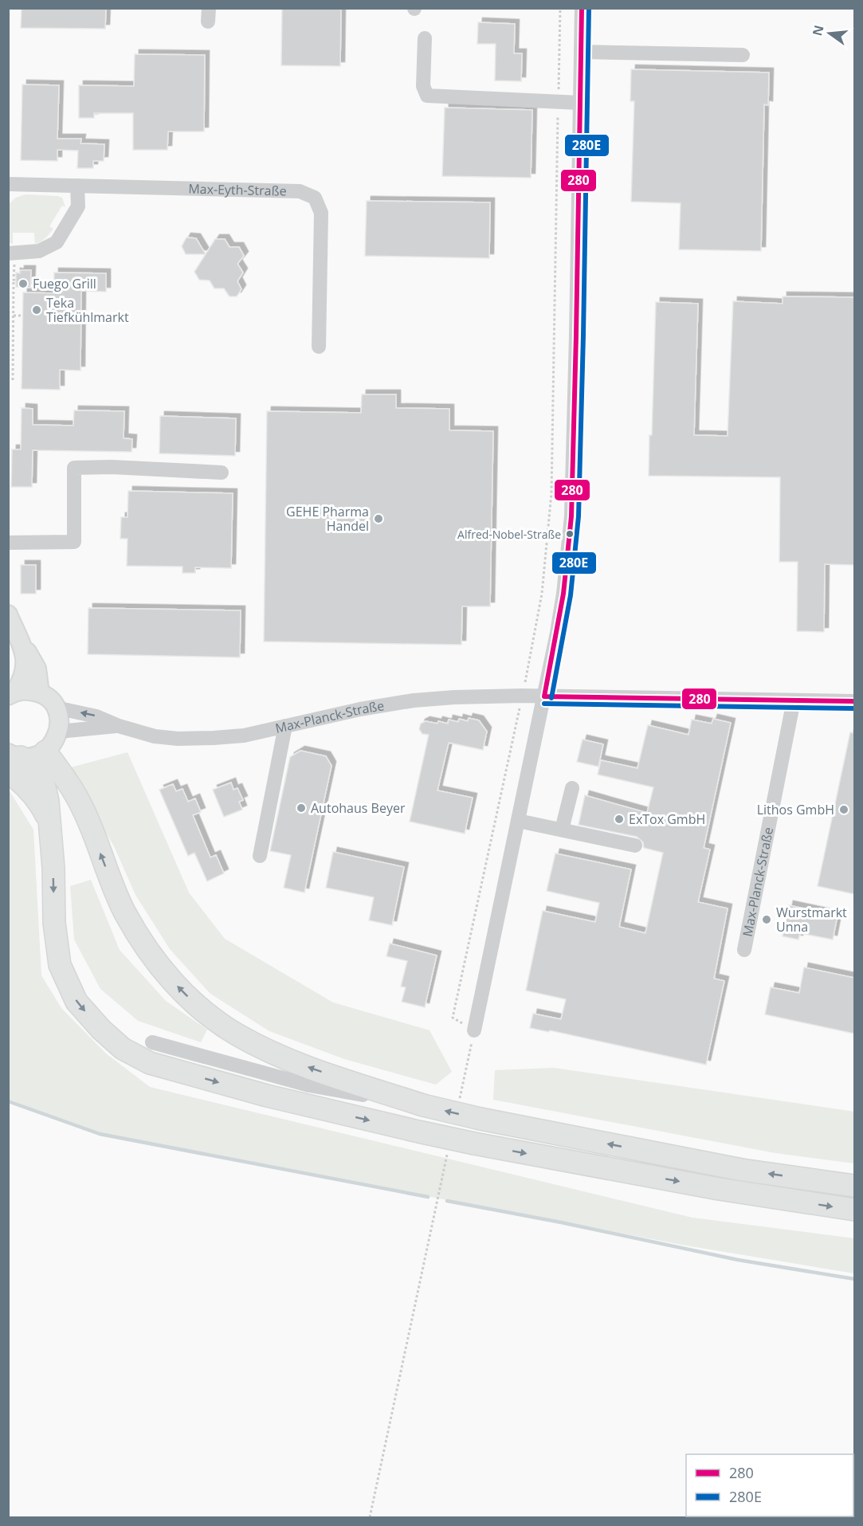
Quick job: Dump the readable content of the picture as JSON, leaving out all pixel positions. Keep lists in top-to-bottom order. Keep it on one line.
{"streets":{"street":["Max-Eyth-Straße","Max-Planck-Straße"]},"places":["Fuego Grill","Teka Tiefkühlmarkt","GEHE Pharma Handel","Alfred-Nobel-Straße","Autohaus Beyer","Lithos GmbH","ExTox GmbH","Wurstmarkt Unna"],"lines":["transit line 280","transit line 280E"],"legend":["280","280E"],"north":"left"}
